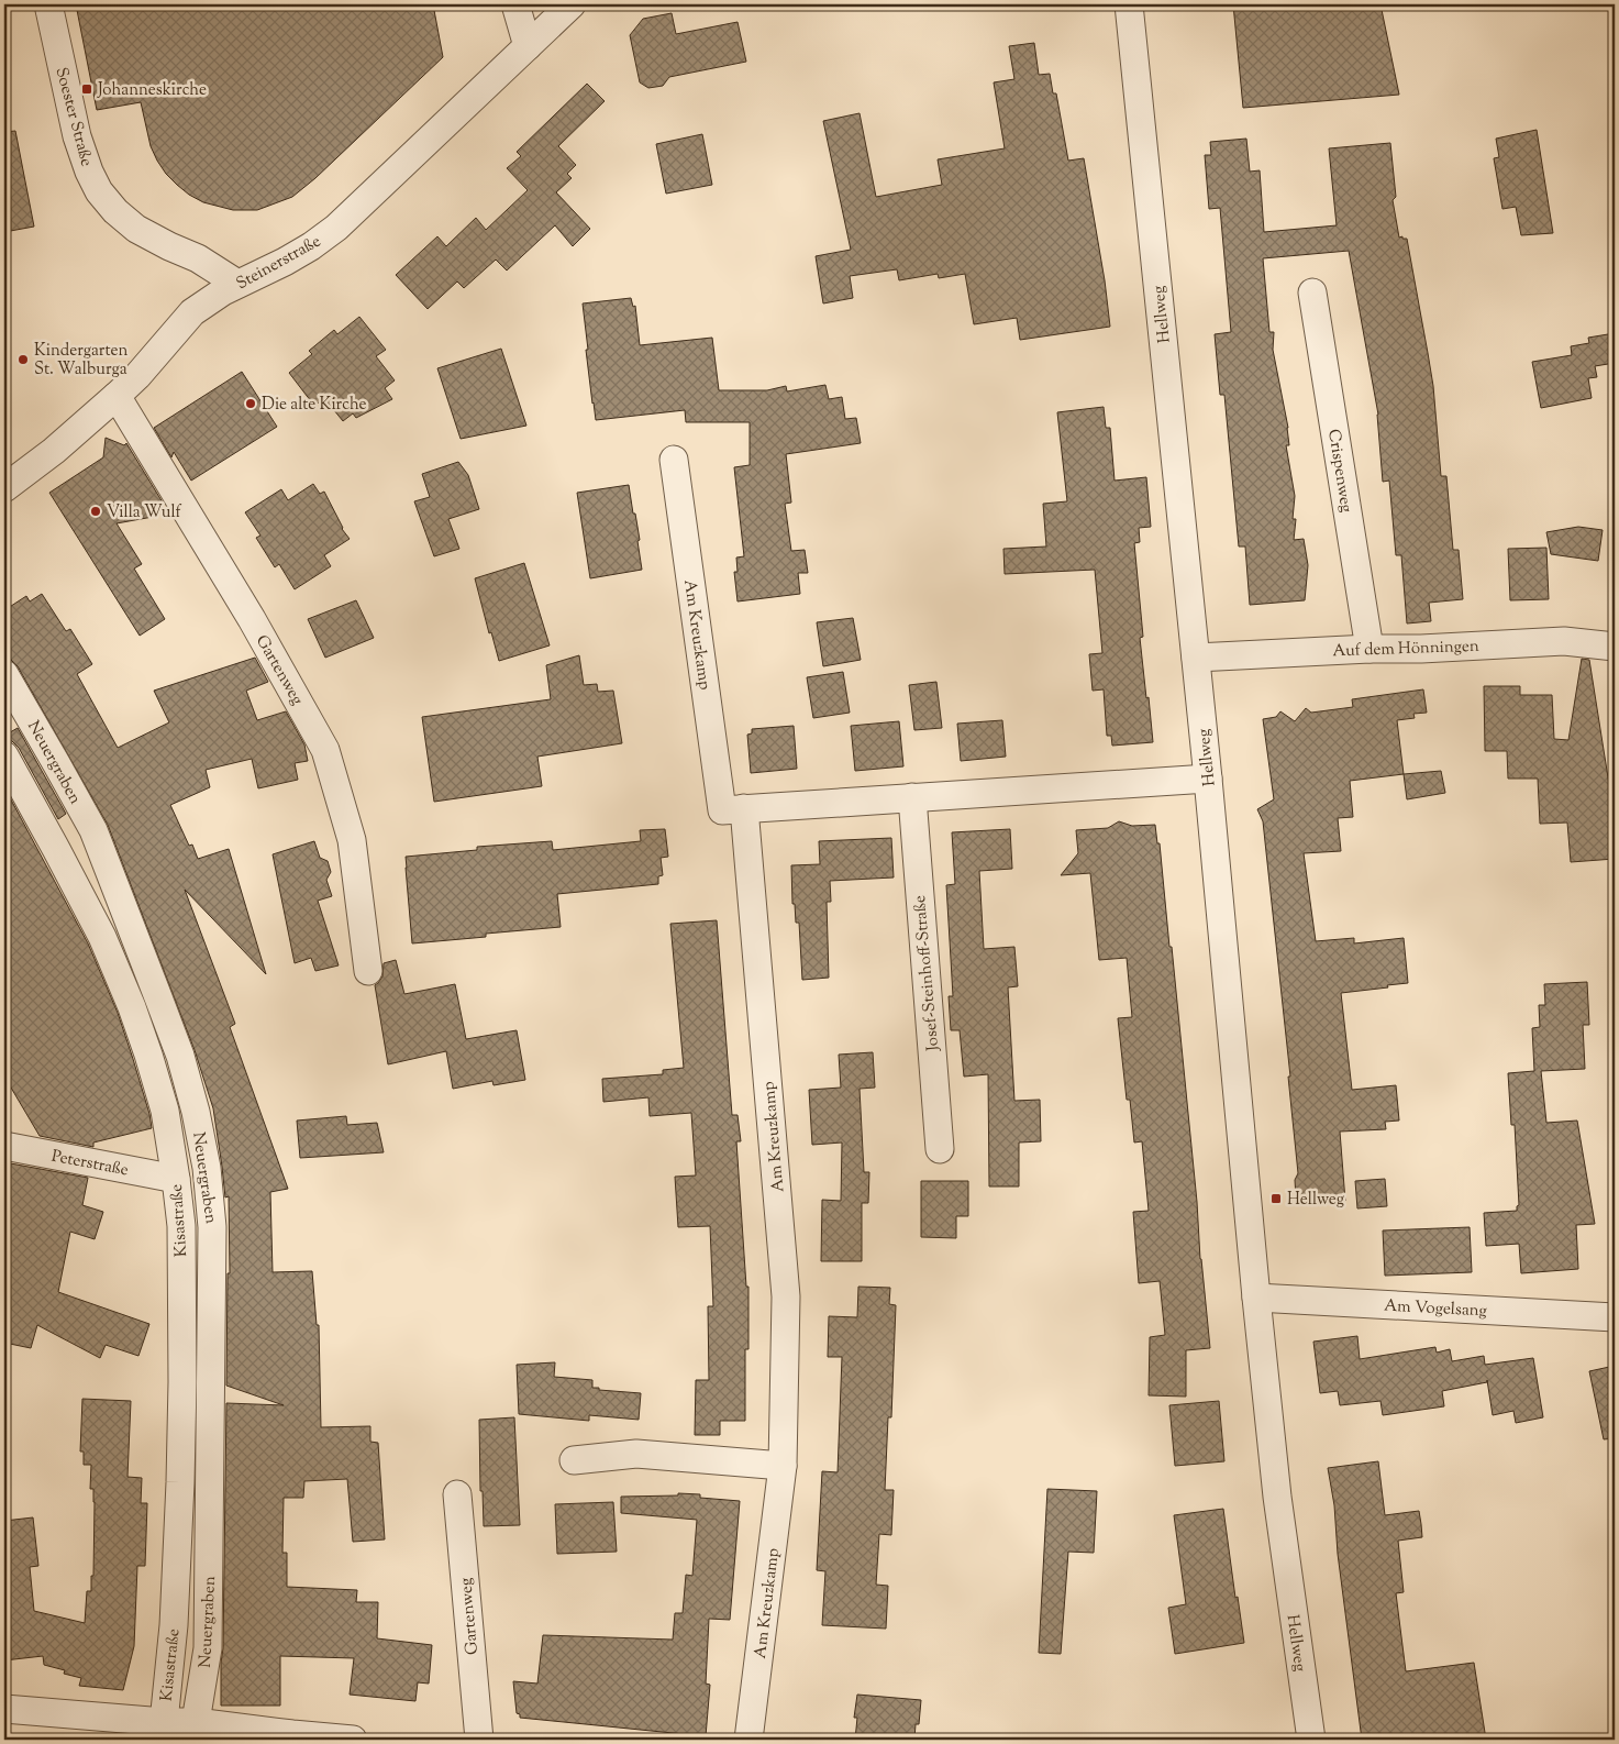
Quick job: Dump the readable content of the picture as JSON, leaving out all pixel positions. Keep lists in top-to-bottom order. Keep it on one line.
{"streets":{"street":["Soester Straße","Steinerstraße","Hellweg","Crispenweg","Am Kreuzkamp","Auf dem Hönningen","Gartenweg","Neuergraben","Josef-Steinhoff-Straße","Peterstraße","Kisastraße","Am Vogelsang"]},"crossings":[["Soester Straße","Steinerstraße"],["Steinerstraße","Gartenweg"],["Hellweg","Auf dem Hönningen"],["Hellweg","Am Vogelsang"],["Crispenweg","Auf dem Hönningen"],["Peterstraße","Kisastraße"]],"places":{"transit":["Johanneskirche","Hellweg"],"other":["Kindergarten St. Walburga","Die alte Kirche","Villa Wulf"]}}
